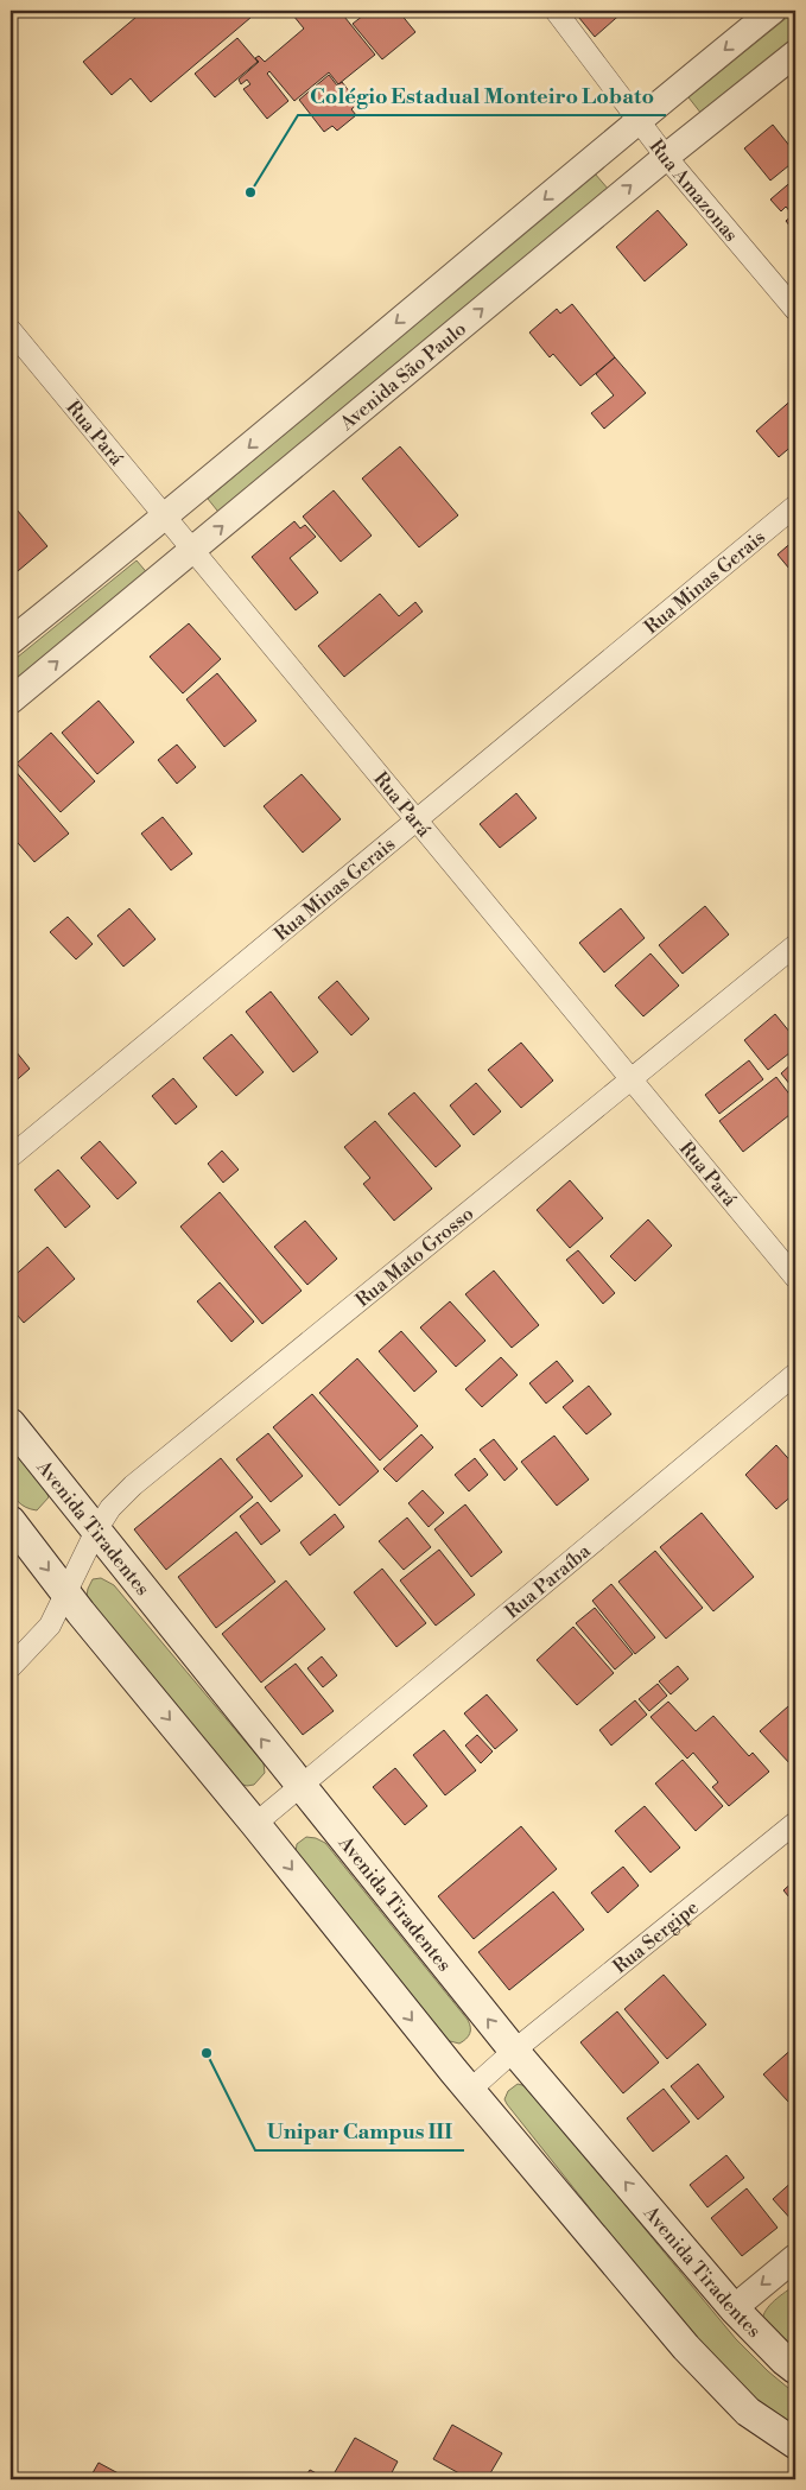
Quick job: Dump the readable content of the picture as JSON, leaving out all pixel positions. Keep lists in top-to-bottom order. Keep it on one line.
{"streets":{"main road":["Avenida Tiradentes"],"street":["Rua Amazonas","Avenida São Paulo","Rua Pará","Rua Minas Gerais","Rua Mato Grosso","Rua Paraíba","Rua Sergipe"]},"crossings":[["Rua Amazonas","Avenida São Paulo"],["Avenida São Paulo","Rua Pará"],["Rua Pará","Rua Minas Gerais"],["Rua Pará","Rua Mato Grosso"],["Rua Mato Grosso","Avenida Tiradentes"],["Avenida Tiradentes","Rua Paraíba"],["Avenida Tiradentes","Rua Sergipe"]],"places":["Colégio Estadual Monteiro Lobato","Unipar Campus III"]}
